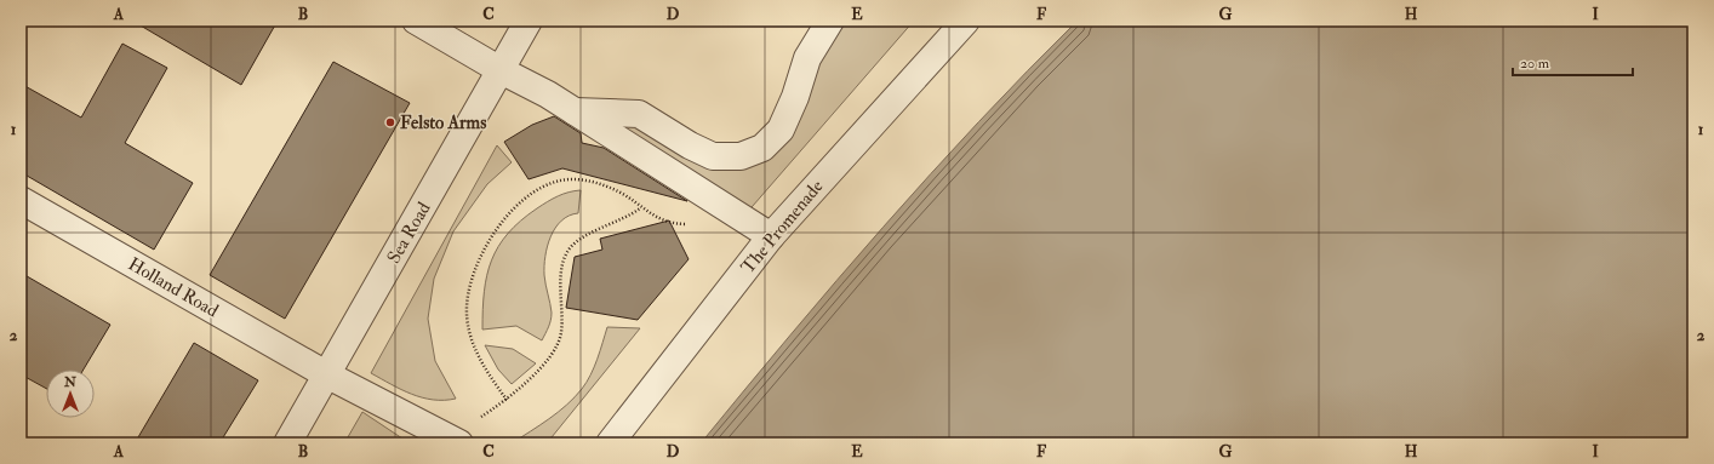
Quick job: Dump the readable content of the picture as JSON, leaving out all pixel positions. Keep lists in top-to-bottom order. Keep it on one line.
{"streets":{"street":["The Promenade","Sea Road","Holland Road"]},"crossings":[["Sea Road","Holland Road"]],"places":["Felsto Arms"],"scale_bar":"20 m","north":"top","grid":{"columns":["A","B","C","D","E","F","G","H","I"],"rows":["1","2"]}}
